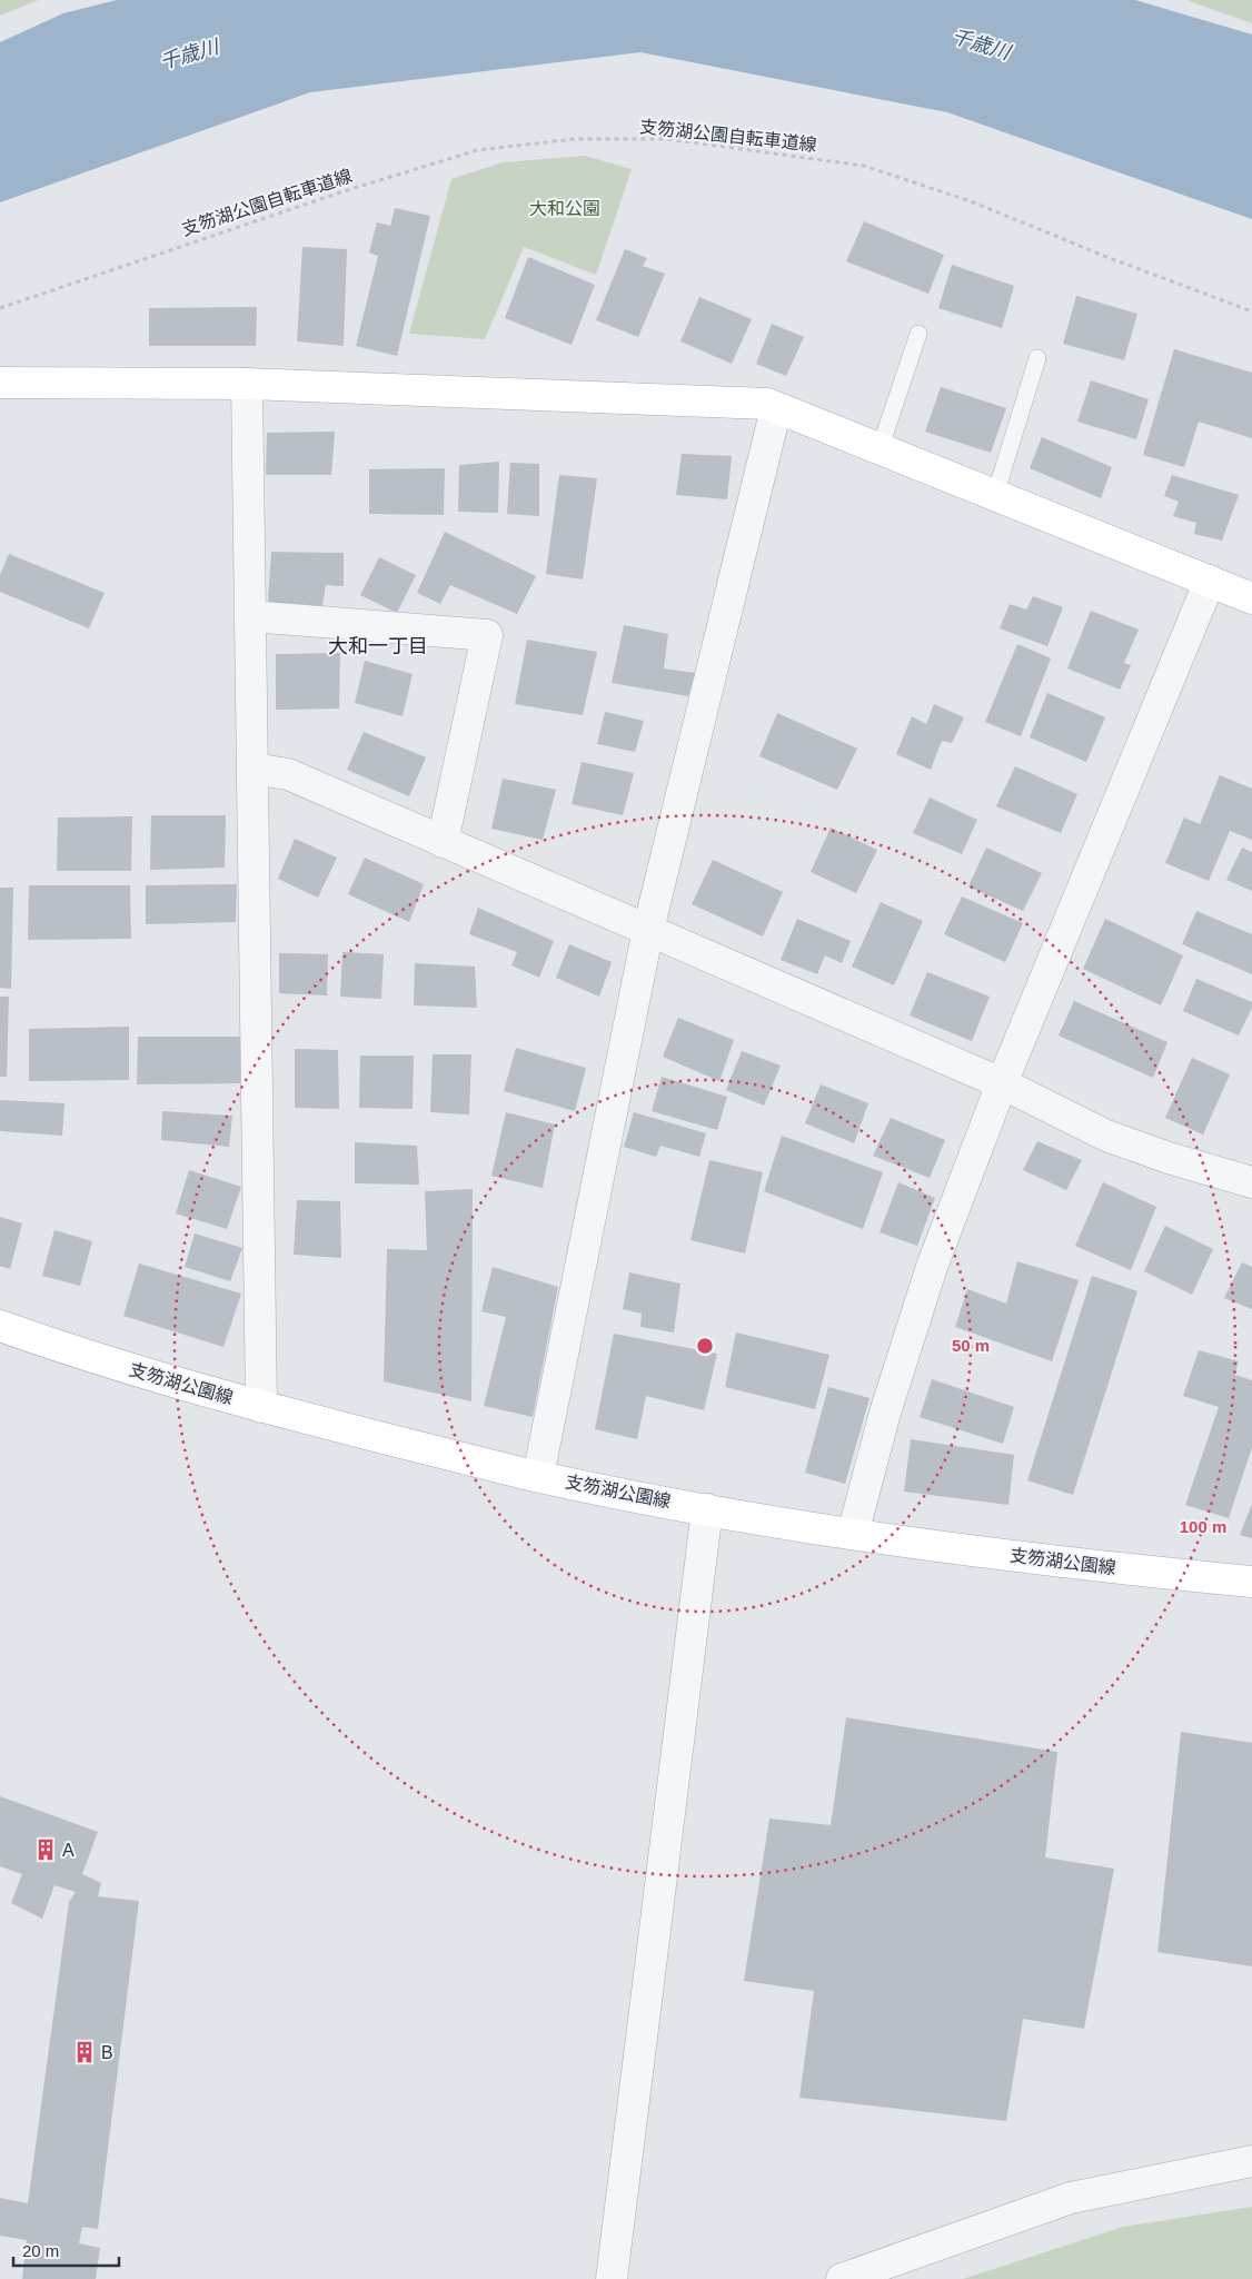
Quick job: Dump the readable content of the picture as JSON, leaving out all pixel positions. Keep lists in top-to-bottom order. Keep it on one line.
{"streets":{"street":["支笏湖公園線"],"path":["支笏湖公園自転車道線"]},"districts":["大和一丁目"],"water":["千歳川"],"parks":["大和公園"],"places":{"building":["A","B"]},"scale_bar":"20 m","rings":["50 m","100 m"]}
